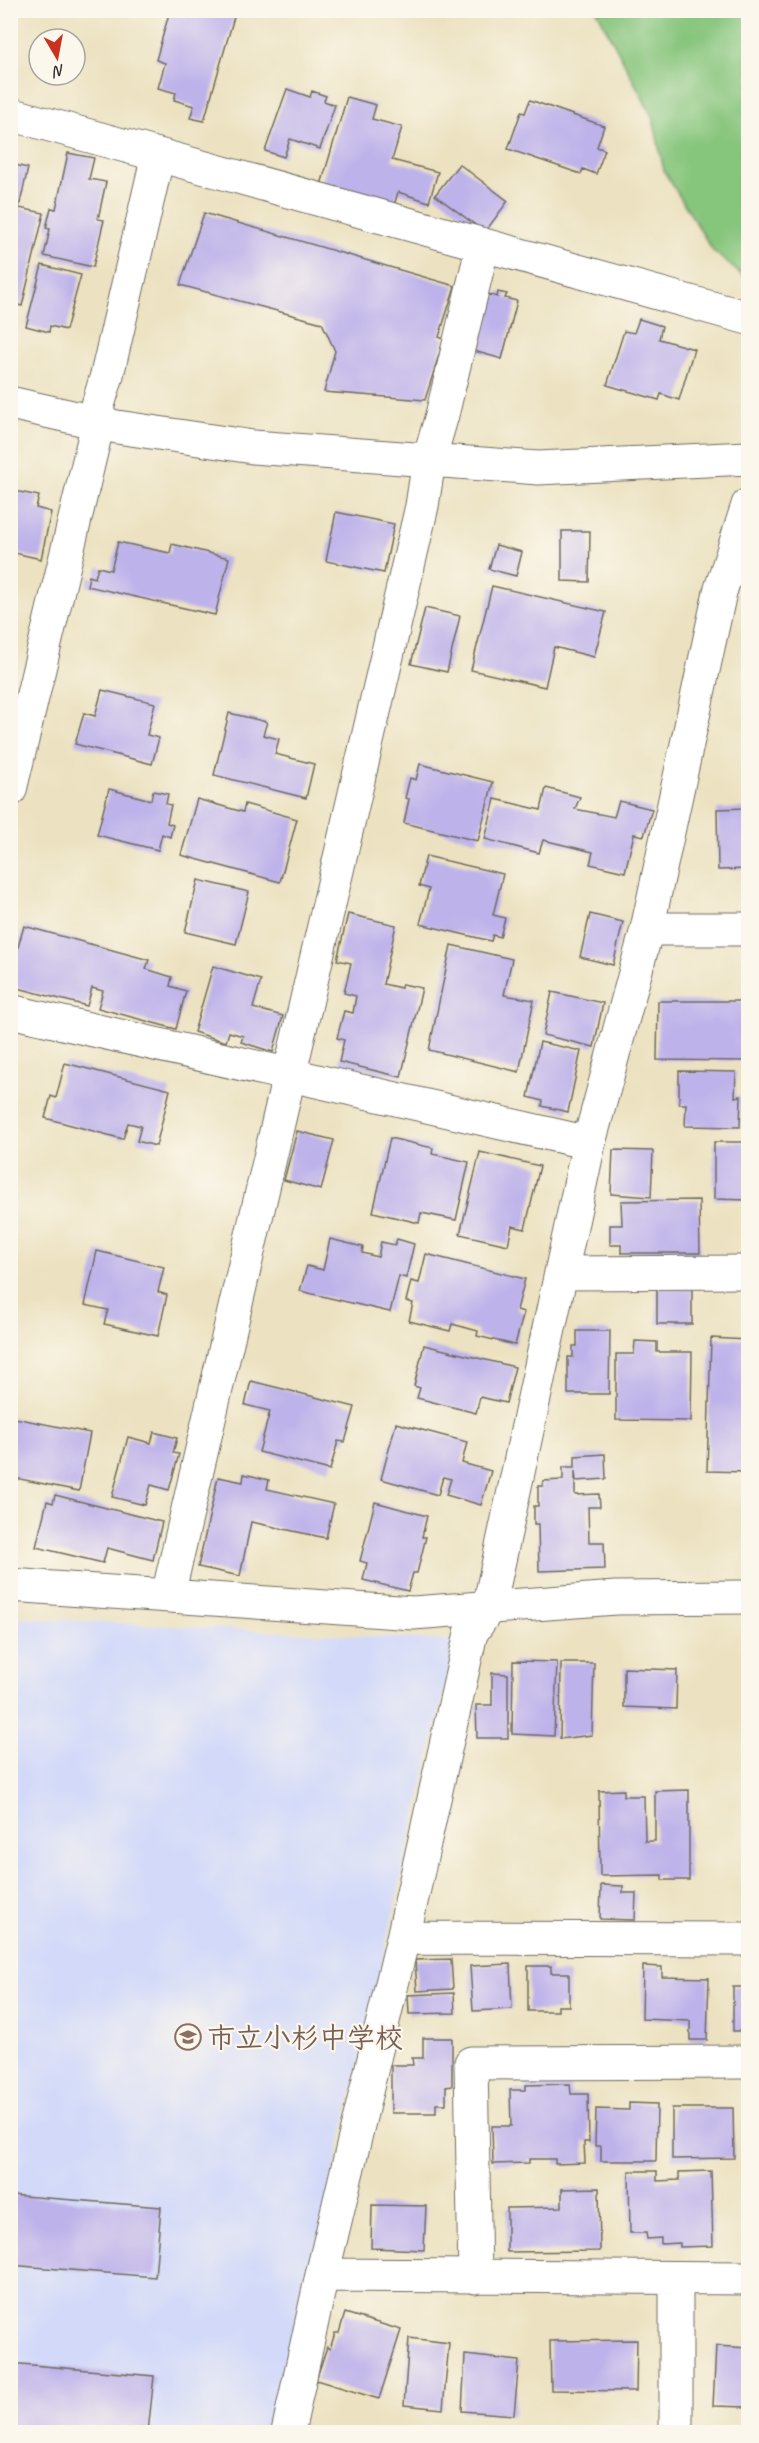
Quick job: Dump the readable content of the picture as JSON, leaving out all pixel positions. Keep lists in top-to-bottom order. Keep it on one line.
{"places":{"school or university":["市立小杉中学校"]},"north":"bottom"}
